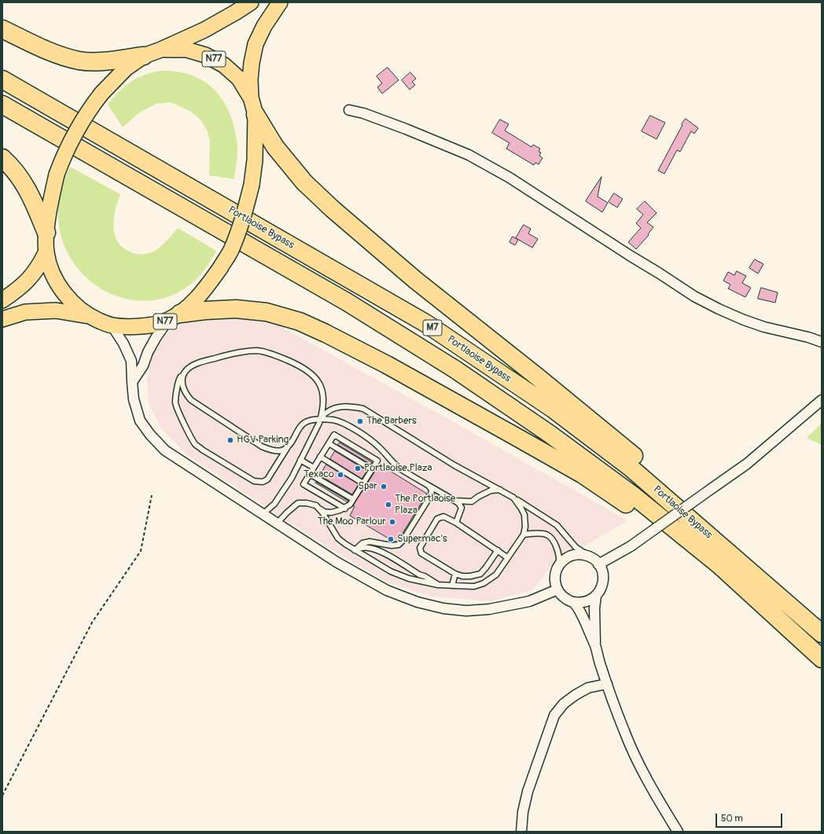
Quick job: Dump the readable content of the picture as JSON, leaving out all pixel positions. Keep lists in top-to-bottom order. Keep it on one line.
{"streets":{"highway":["Portlaoise Bypass","M7"],"main road":["N77"]},"places":["The Barbers","HGV Parking","Portlaoise Plaza","Texaco","Spar","The Portlaoise Plaza","The Moo Parlour","Supermac's"],"scale_bar":"50 m"}
